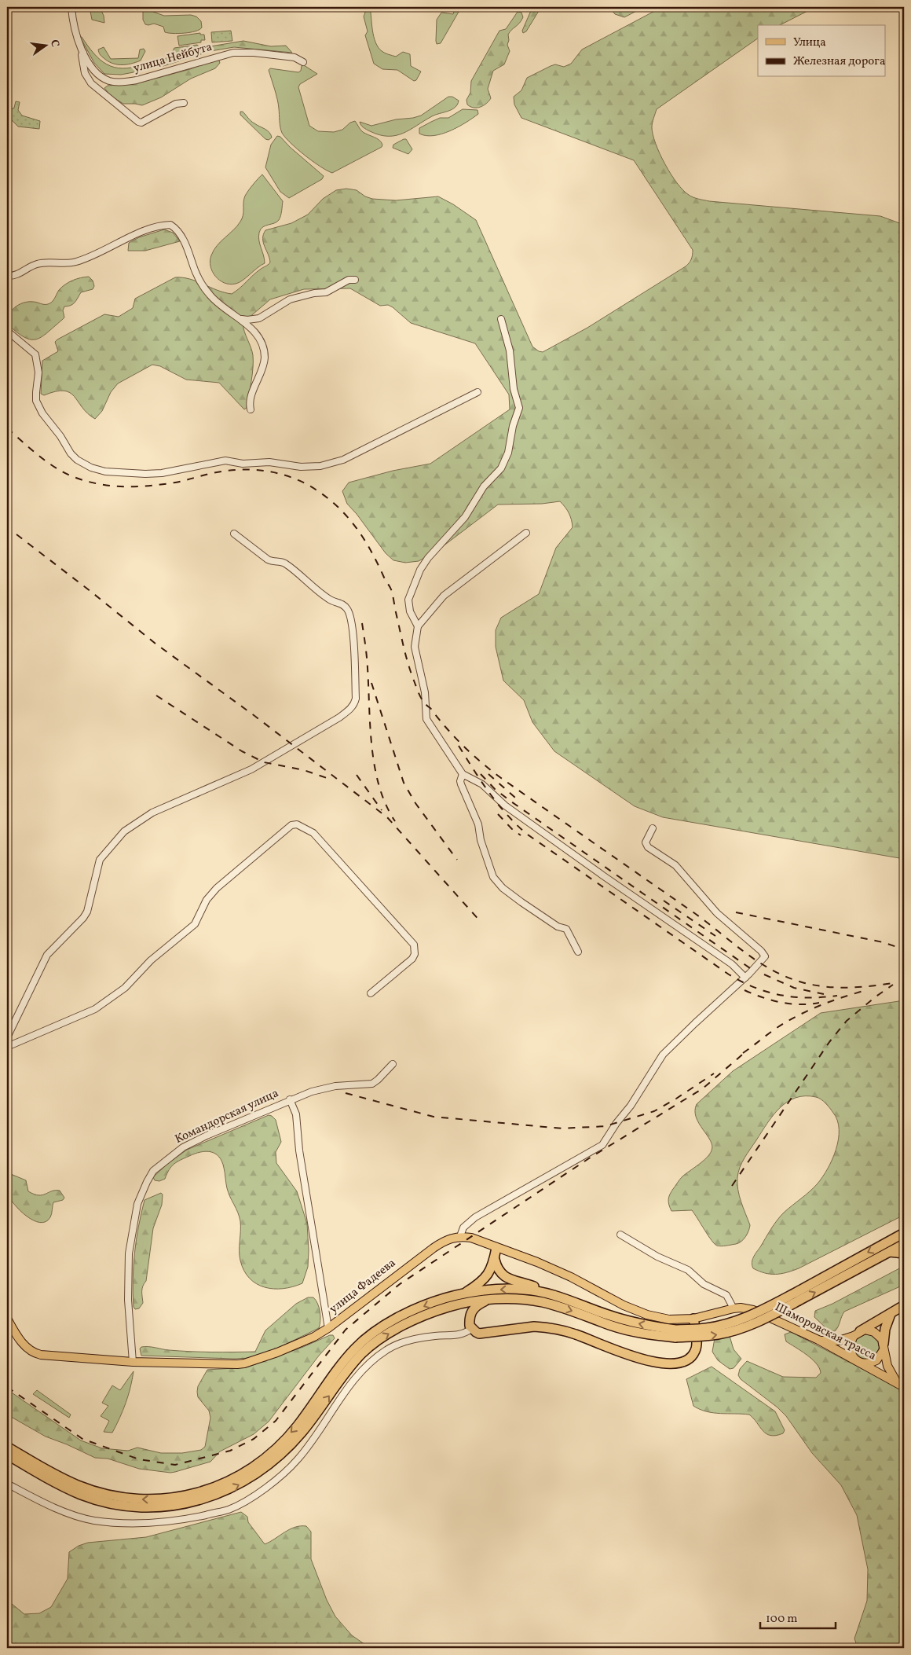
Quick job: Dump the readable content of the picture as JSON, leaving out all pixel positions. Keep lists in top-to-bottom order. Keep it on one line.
{"streets":{"main road":["улица Фадеева","Шаморовская трасса"],"street":["улица Нейбута","Командорская улица"]},"crossings":[["Командорская улица","улица Фадеева"]],"legend":["Улица","Железная дорога"],"scale_bar":"100 m","north":"right"}
